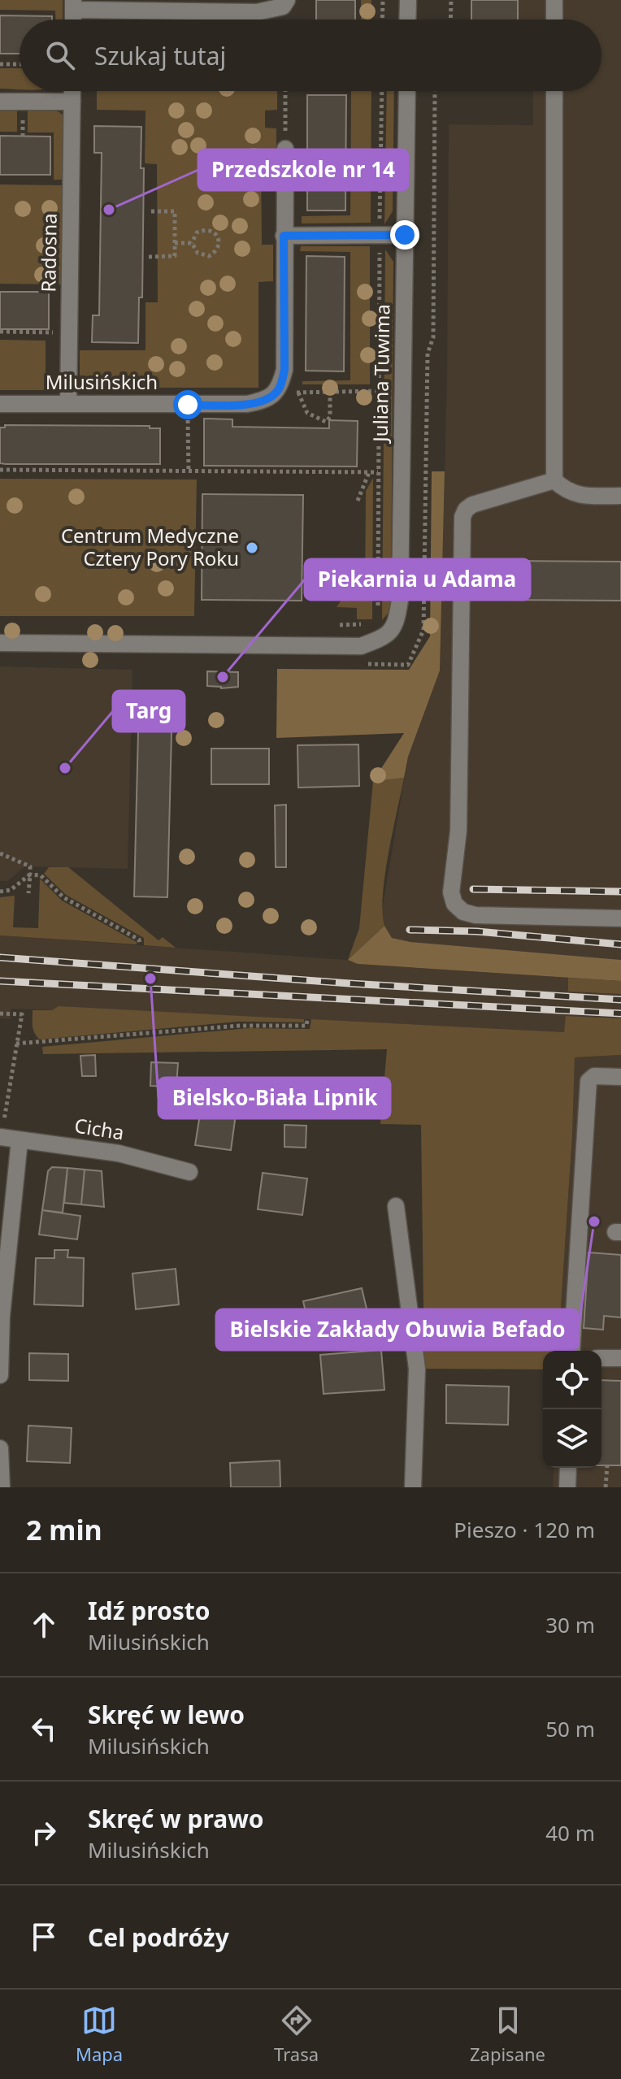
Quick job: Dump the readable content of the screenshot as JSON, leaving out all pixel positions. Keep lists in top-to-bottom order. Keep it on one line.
{"streets":{"street":["Radosna","Juliana Tuwima","Milusińskich","Cicha"]},"crossings":[["Radosna","Milusińskich"]],"places":["Przedszkole nr 14","Centrum Medyczne Cztery Pory Roku","Piekarnia u Adama","Targ","Bielsko-Biała Lipnik","Bielskie Zakłady Obuwia Befado"],"page":{"search":"Szukaj tutaj","heading":["2 min","Pieszo · 120 m"],"list":[["Idź prosto","Milusińskich","30 m"],["Skręć w lewo","Milusińskich","50 m"],["Skręć w prawo","Milusińskich","40 m"],"Cel podróży"],"nav":["Mapa","Trasa","Zapisane"]}}
